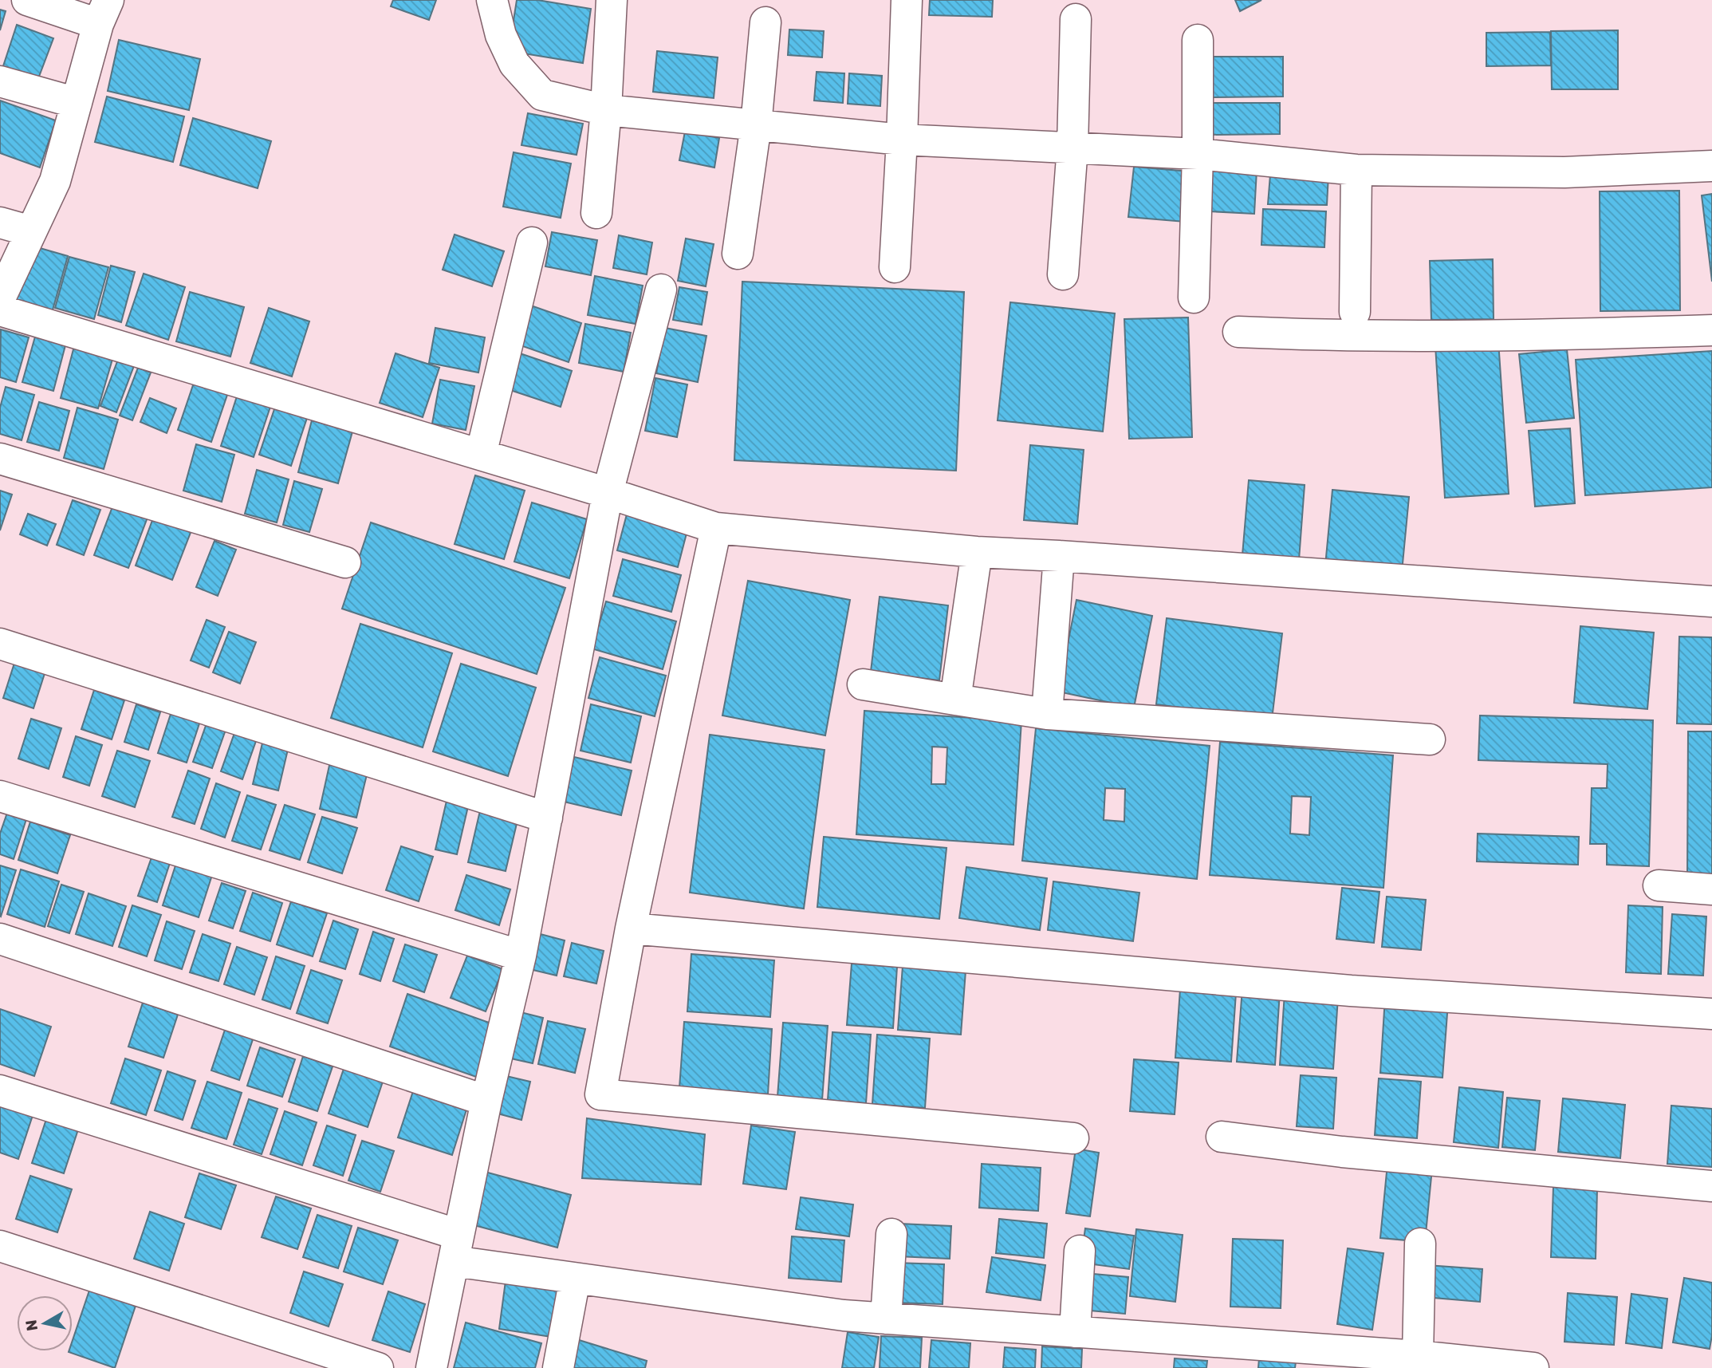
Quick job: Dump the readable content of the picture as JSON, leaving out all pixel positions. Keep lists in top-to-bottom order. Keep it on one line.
{"north":"left"}
